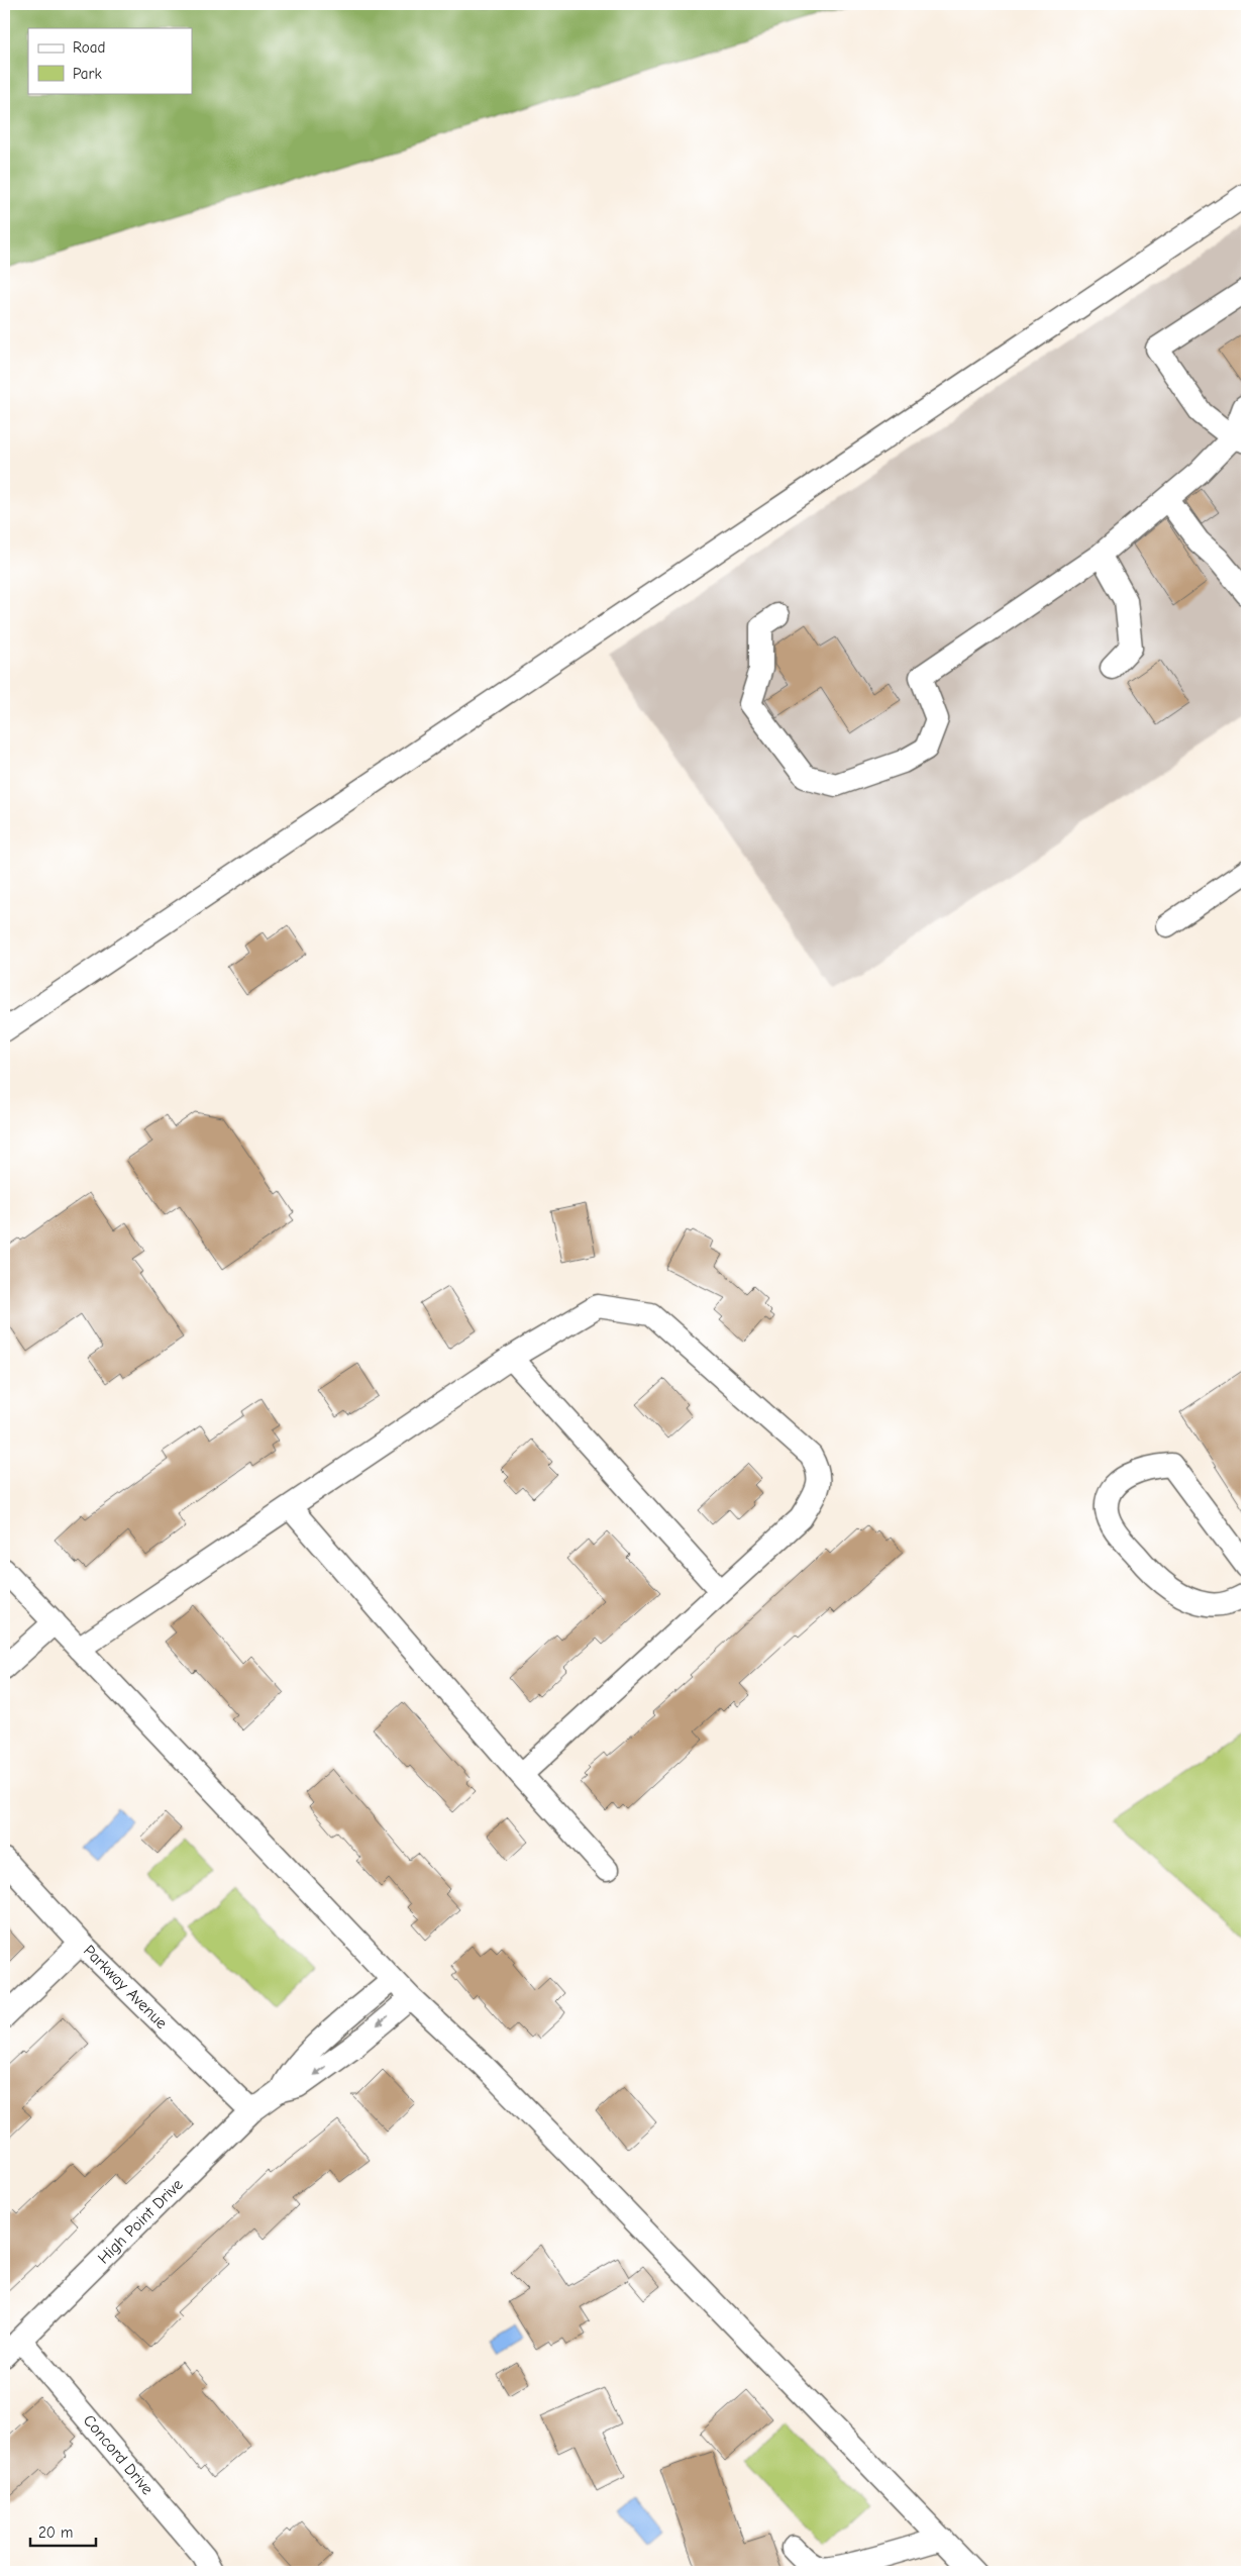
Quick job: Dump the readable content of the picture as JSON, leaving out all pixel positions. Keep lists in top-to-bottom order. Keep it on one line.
{"streets":{"street":["Parkway Avenue","High Point Drive","Concord Drive"]},"crossings":[["Parkway Avenue","High Point Drive"],["High Point Drive","Concord Drive"]],"legend":["Road","Park"],"scale_bar":"20 m"}
